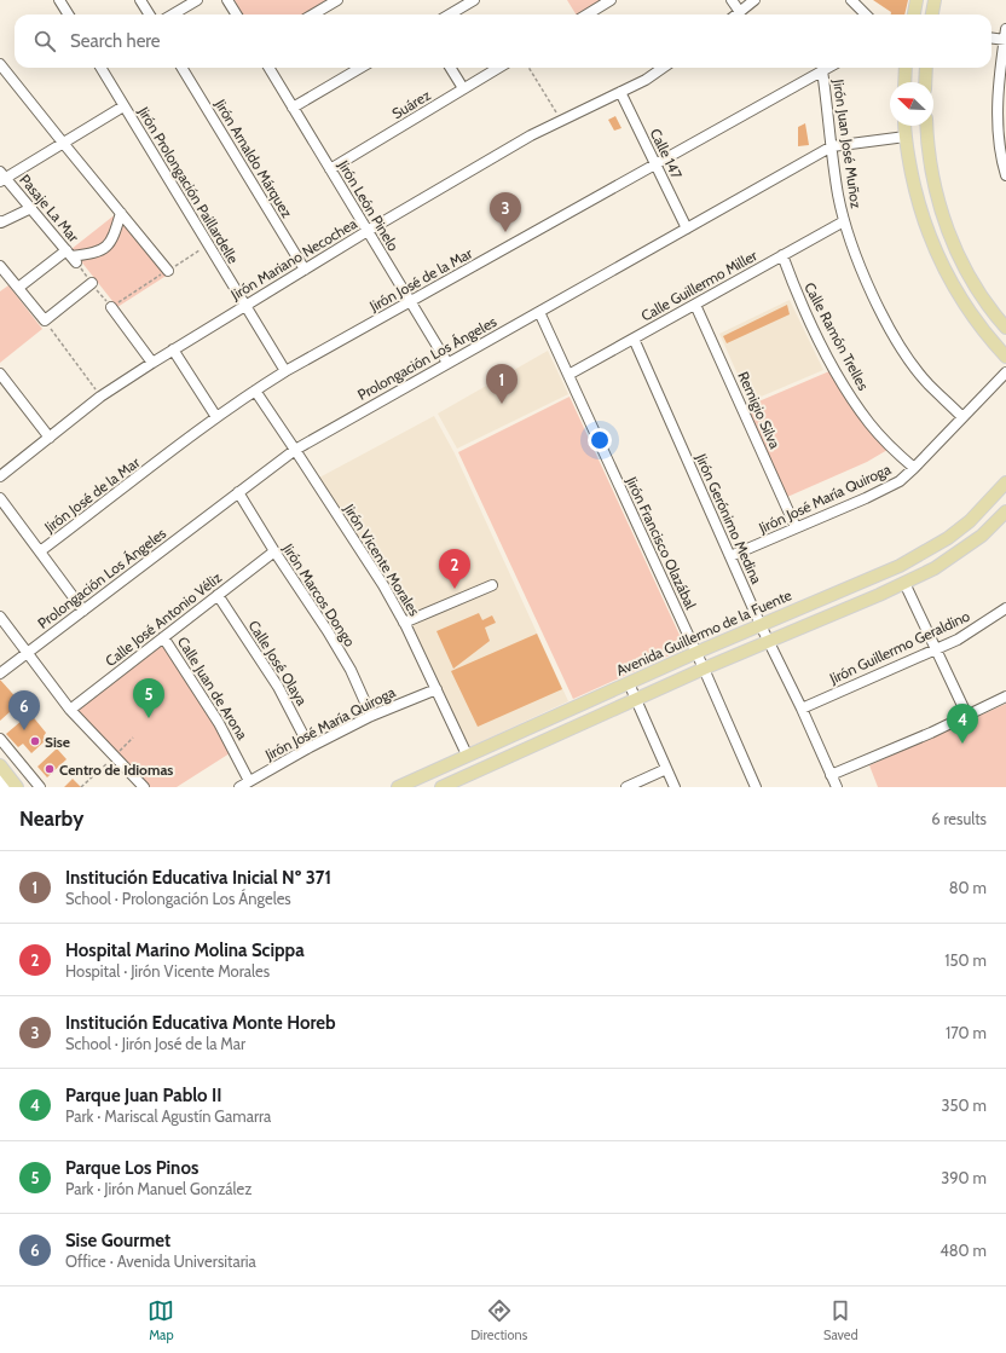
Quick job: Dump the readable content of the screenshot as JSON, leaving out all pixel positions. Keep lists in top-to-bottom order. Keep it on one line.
{"streets":{"main road":["Avenida Guillermo de la Fuente"],"street":["Suárez","Jirón Juan José Muñoz","Calle 147","Jirón Arnaldo Márquez","Jirón Prolongación Paillardelle","Jirón León Pinelo","Pasaje La Mar","Jirón Mariano Necochea","Jirón José de la Mar","Calle Guillermo Miller","Calle Ramón Trelles","Prolongación Los Ángeles","Remigio Silva","Jirón José María Quiroga","Jirón Gerónimo Medina","Jirón Francisco Olazábal","Jirón Vicente Morales","Jirón Marcos Dongo","Calle José Antonio Véliz","Jirón Guillermo Geraldino","Calle José Olaya","Calle Juan de Arona"]},"crossings":[["Suárez","Jirón León Pinelo"],["Jirón Juan José Muñoz","Jirón José de la Mar"],["Jirón Juan José Muñoz","Calle Guillermo Miller"],["Jirón Juan José Muñoz","Prolongación Los Ángeles"],["Jirón Juan José Muñoz","Jirón José María Quiroga"],["Calle 147","Jirón Mariano Necochea"],["Calle 147","Jirón José de la Mar"],["Calle 147","Prolongación Los Ángeles"],["Jirón Arnaldo Márquez","Jirón Mariano Necochea"],["Jirón Prolongación Paillardelle","Jirón Mariano Necochea"],["Jirón Prolongación Paillardelle","Jirón José de la Mar"],["Jirón León Pinelo","Jirón Mariano Necochea"],["Jirón León Pinelo","Jirón José de la Mar"],["Jirón León Pinelo","Prolongación Los Ángeles"],["Jirón José de la Mar","Jirón Vicente Morales"],["Calle Guillermo Miller","Calle Ramón Trelles"],["Calle Guillermo Miller","Remigio Silva"],["Calle Guillermo Miller","Jirón Gerónimo Medina"],["Calle Guillermo Miller","Jirón Francisco Olazábal"],["Calle Ramón Trelles","Jirón José María Quiroga"],["Prolongación Los Ángeles","Jirón Francisco Olazábal"],["Prolongación Los Ángeles","Jirón Vicente Morales"],["Prolongación Los Ángeles","Jirón Marcos Dongo"],["Remigio Silva","Jirón José María Quiroga"],["Jirón José María Quiroga","Jirón Gerónimo Medina"],["Jirón José María Quiroga","Jirón Vicente Morales"],["Jirón José María Quiroga","Jirón Marcos Dongo"],["Jirón José María Quiroga","Calle José Olaya"],["Jirón José María Quiroga","Calle Juan de Arona"],["Jirón Gerónimo Medina","Avenida Guillermo de la Fuente"],["Jirón Gerónimo Medina","Jirón Guillermo Geraldino"],["Jirón Francisco Olazábal","Avenida Guillermo de la Fuente"],["Jirón Vicente Morales","Avenida Guillermo de la Fuente"],["Jirón Marcos Dongo","Calle José Antonio Véliz"],["Calle José Antonio Véliz","Calle José Olaya"],["Calle José Antonio Véliz","Calle Juan de Arona"]],"places":["Sise","Centro de Idiomas"],"north":"top left","page":{"search":"Search here","pins":["3","1","2","5","6","4"],"heading":["Nearby","6 results"],"list":[{"mark":"1","name":"Institución Educativa Inicial Nº 371","note":"School · Prolongación Los Ángeles","value":"80 m"},{"mark":"2","name":"Hospital Marino Molina Scippa","note":"Hospital · Jirón Vicente Morales","value":"150 m"},{"mark":"3","name":"Institución Educativa Monte Horeb","note":"School · Jirón José de la Mar","value":"170 m"},{"mark":"4","name":"Parque Juan Pablo II","note":"Park · Mariscal Agustín Gamarra","value":"350 m"},{"mark":"5","name":"Parque Los Pinos","note":"Park · Jirón Manuel González","value":"390 m"},{"mark":"6","name":"Sise Gourmet","note":"Office · Avenida Universitaria","value":"480 m"}],"nav":["Map","Directions","Saved"]}}
